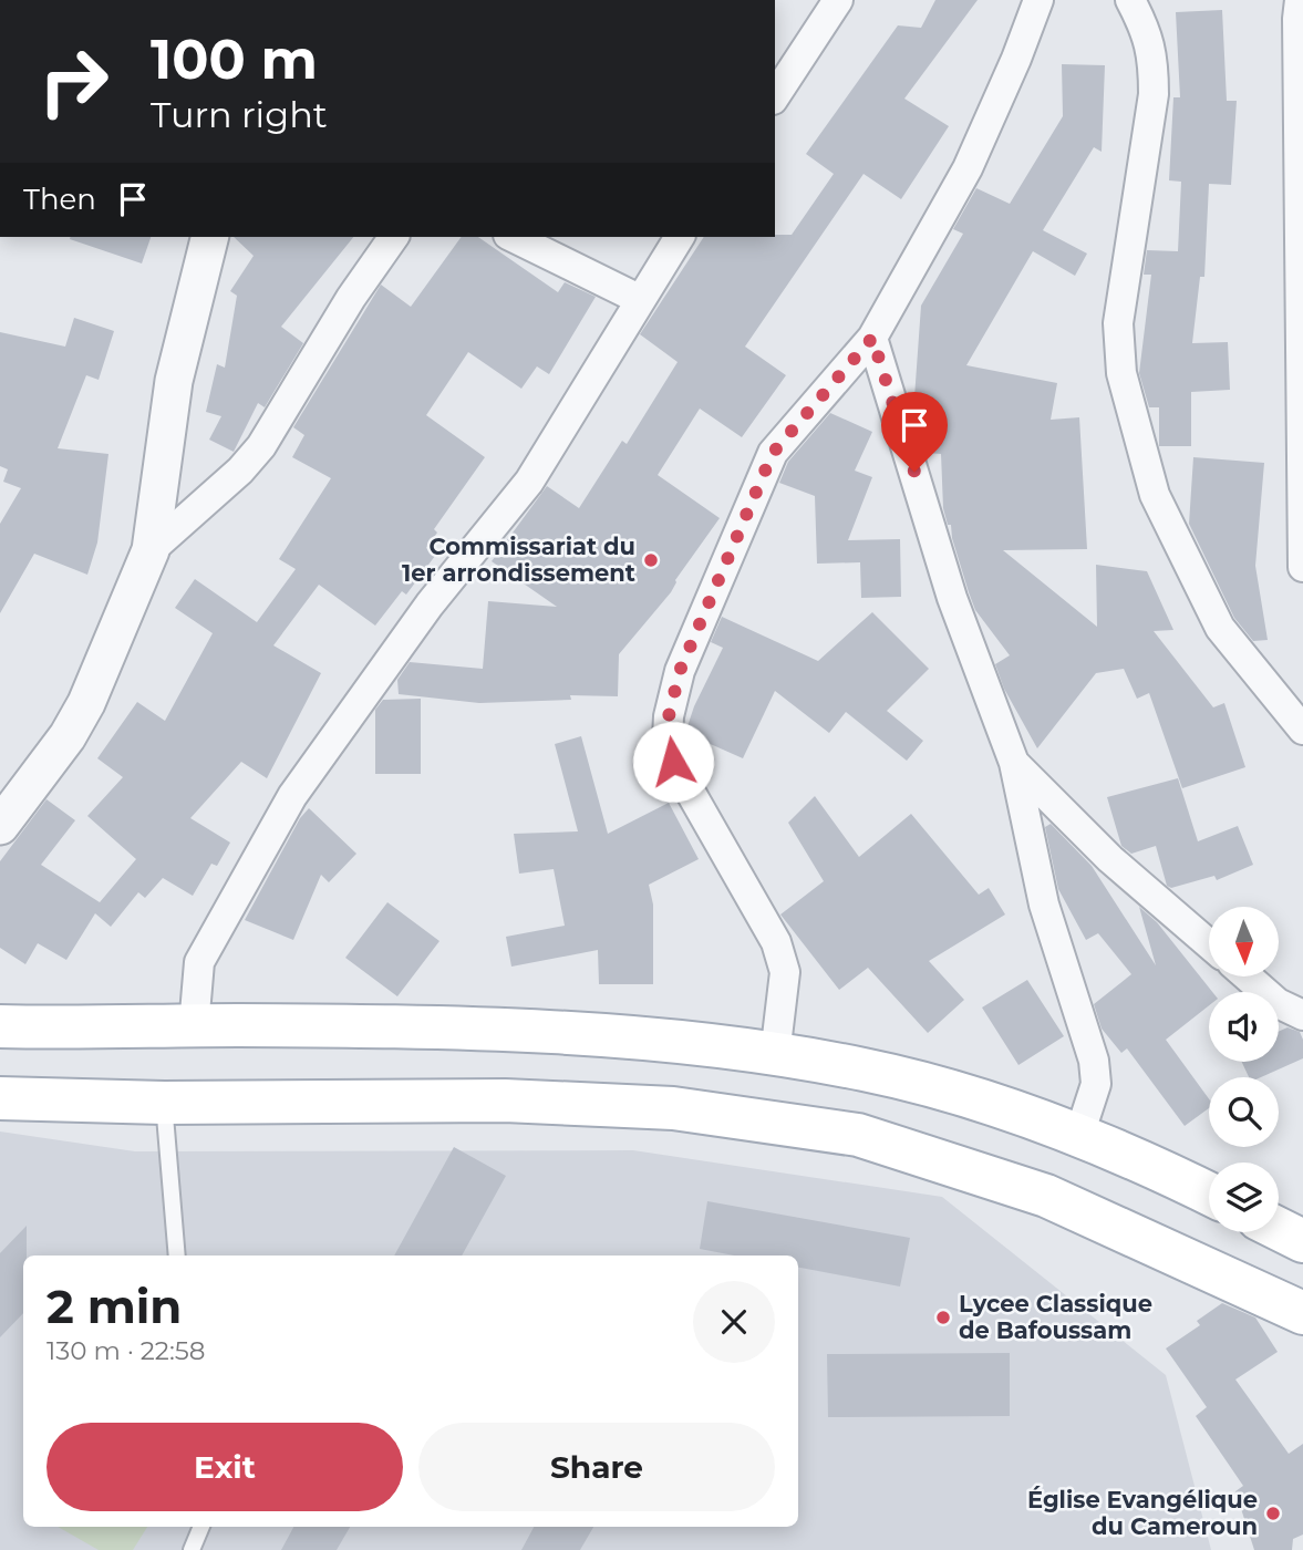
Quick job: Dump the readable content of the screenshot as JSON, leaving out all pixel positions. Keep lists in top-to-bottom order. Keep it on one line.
{"places":["Commissariat du 1er arrondissement","Lycee Classique de Bafoussam","Église Evangélique du Cameroun"],"north":"bottom","page":{"turn":["100 m","Turn right"],"then":"Then","heading":["2 min","130 m · 22:58"],"buttons":["Exit","Share"]}}
